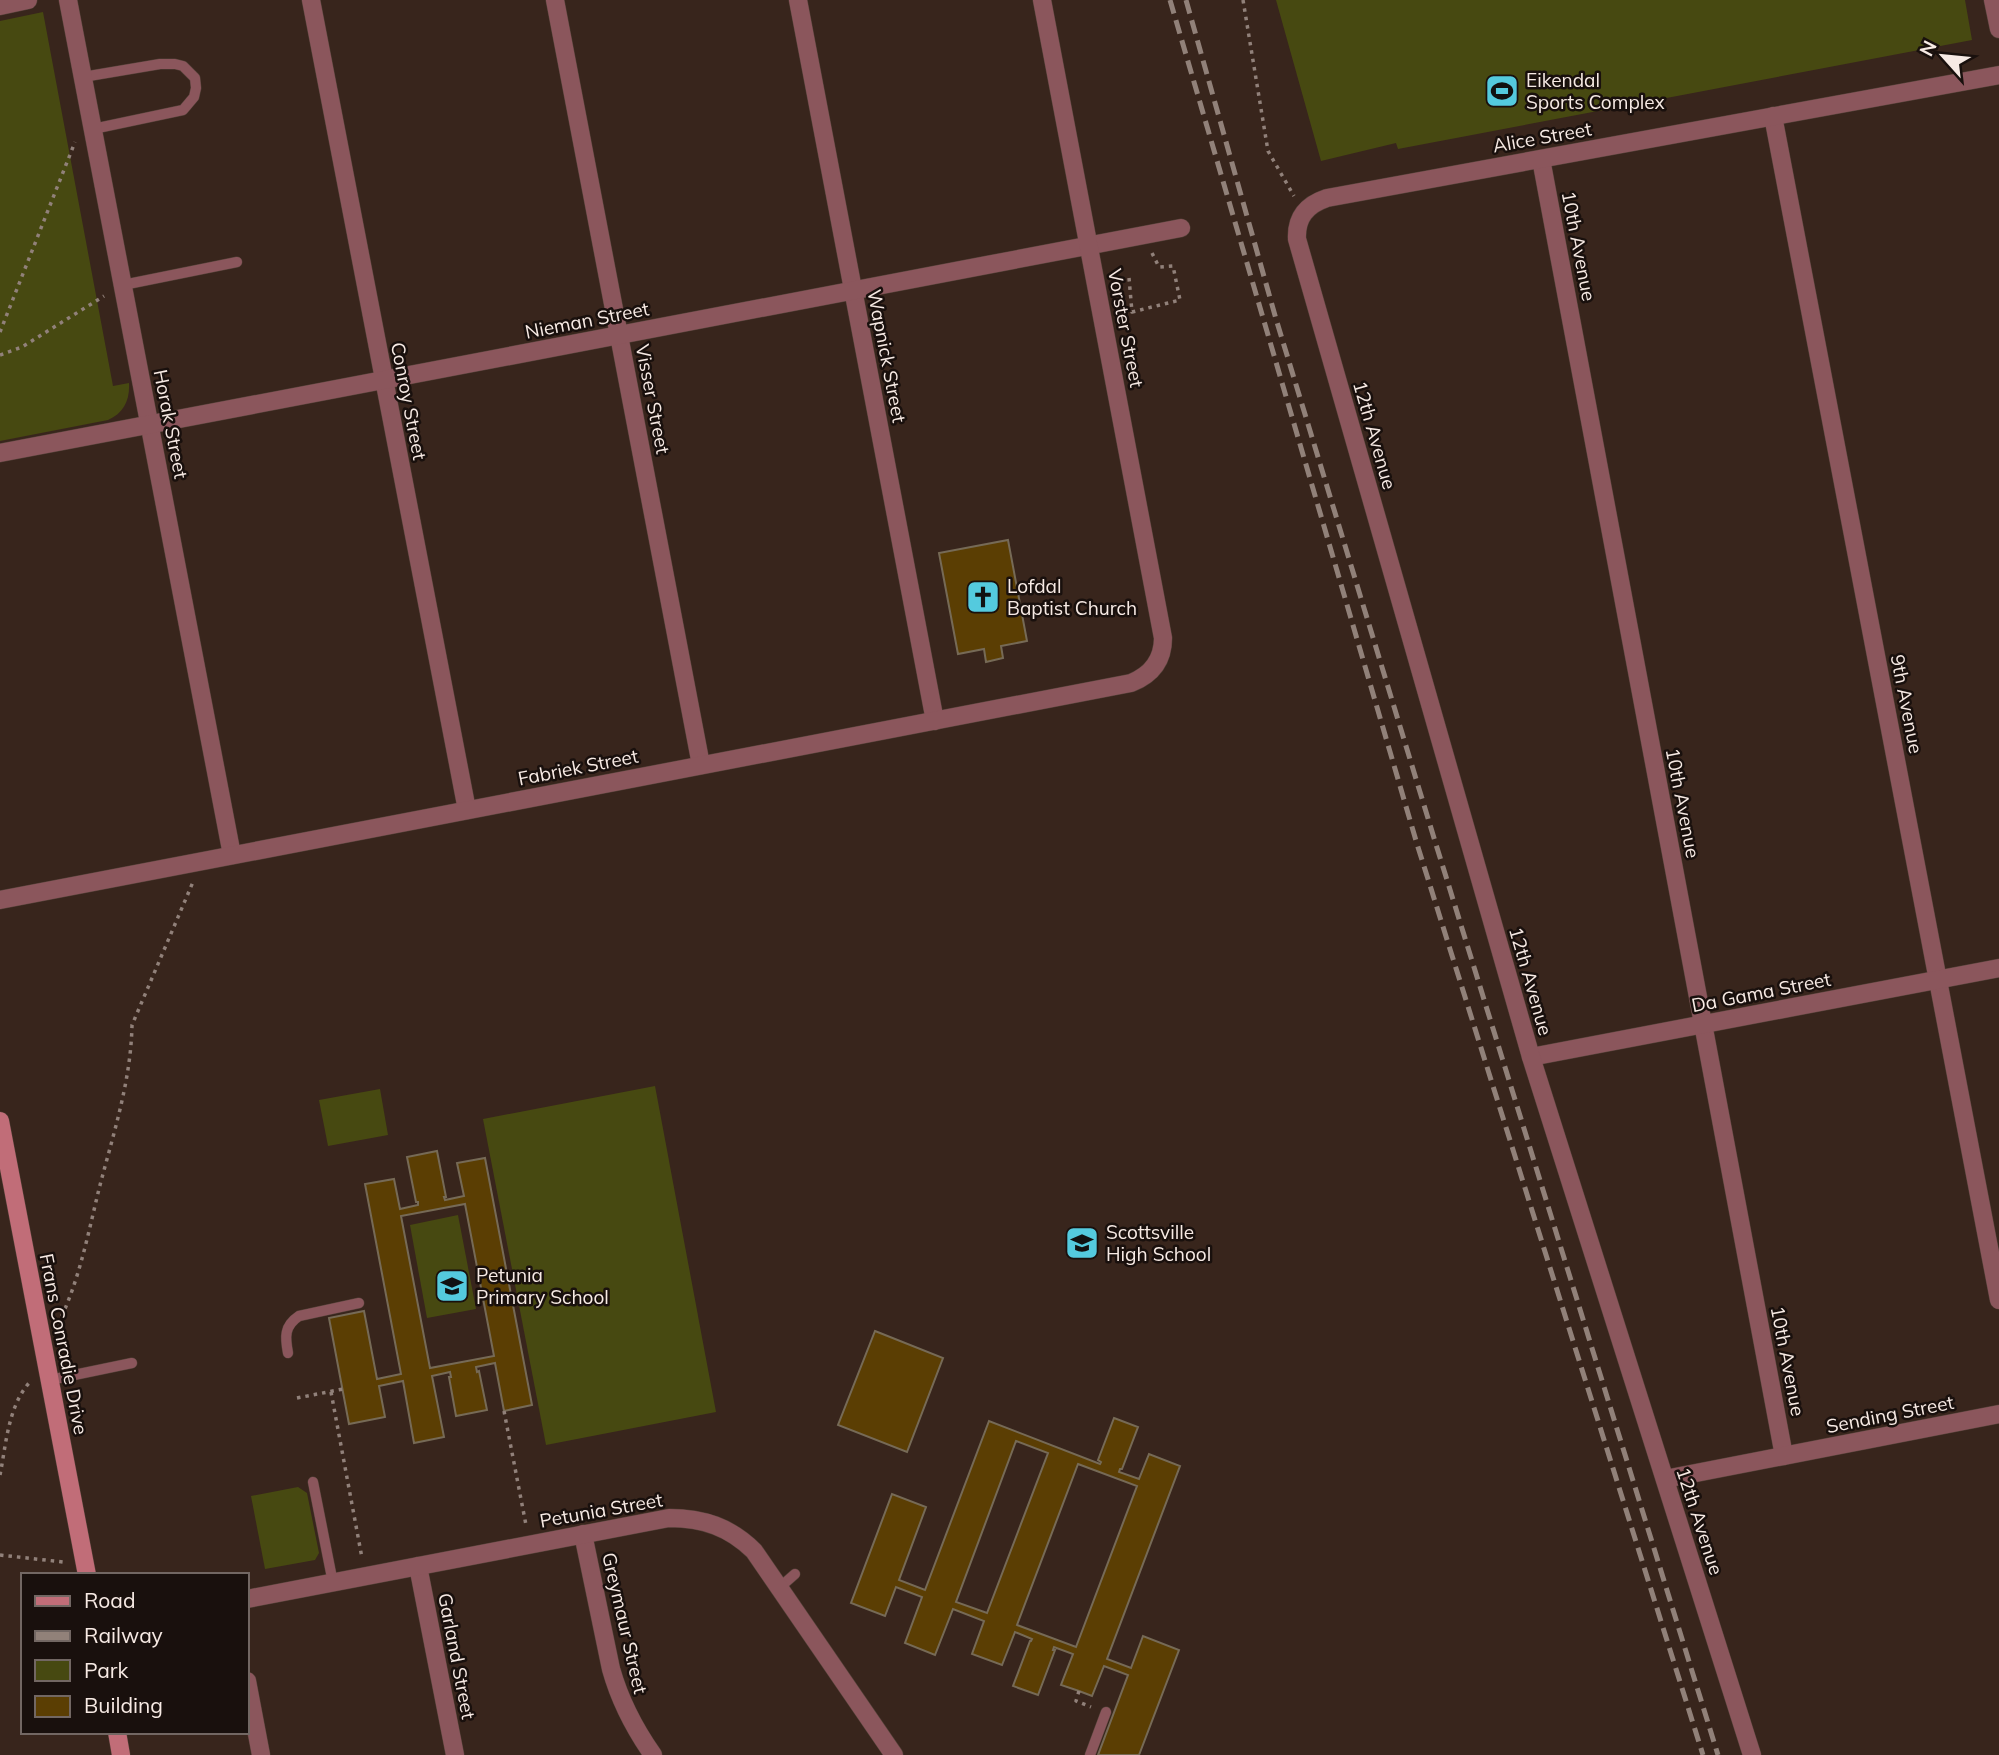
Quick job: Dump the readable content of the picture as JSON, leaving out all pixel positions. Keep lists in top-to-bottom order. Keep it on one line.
{"streets":{"street":["Alice Street","10th Avenue","Nieman Street","Vorster Street","Wapnick Street","Visser Street","Conroy Street","Horak Street","12th Avenue","9th Avenue","Fabriek Street","Da Gama Street","Frans Conradie Drive","Sending Street","Petunia Street","Greymaur Street","Garland Street"]},"crossings":[["Alice Street","10th Avenue"],["Alice Street","12th Avenue"],["Alice Street","9th Avenue"],["10th Avenue","Da Gama Street"],["10th Avenue","Sending Street"],["Nieman Street","Vorster Street"],["Nieman Street","Wapnick Street"],["Nieman Street","Visser Street"],["Nieman Street","Conroy Street"],["Nieman Street","Horak Street"],["Vorster Street","Fabriek Street"],["Wapnick Street","Fabriek Street"],["Visser Street","Fabriek Street"],["Conroy Street","Fabriek Street"],["Horak Street","Fabriek Street"],["12th Avenue","Da Gama Street"],["12th Avenue","Sending Street"],["9th Avenue","Da Gama Street"],["Petunia Street","Greymaur Street"],["Petunia Street","Garland Street"]],"places":{"sports":["Eikendal Sports Complex"],"church":["Lofdal Baptist Church"],"school or university":["Scottsville High School","Petunia Primary School"]},"legend":["Road","Railway","Park","Building"],"north":"top left"}
